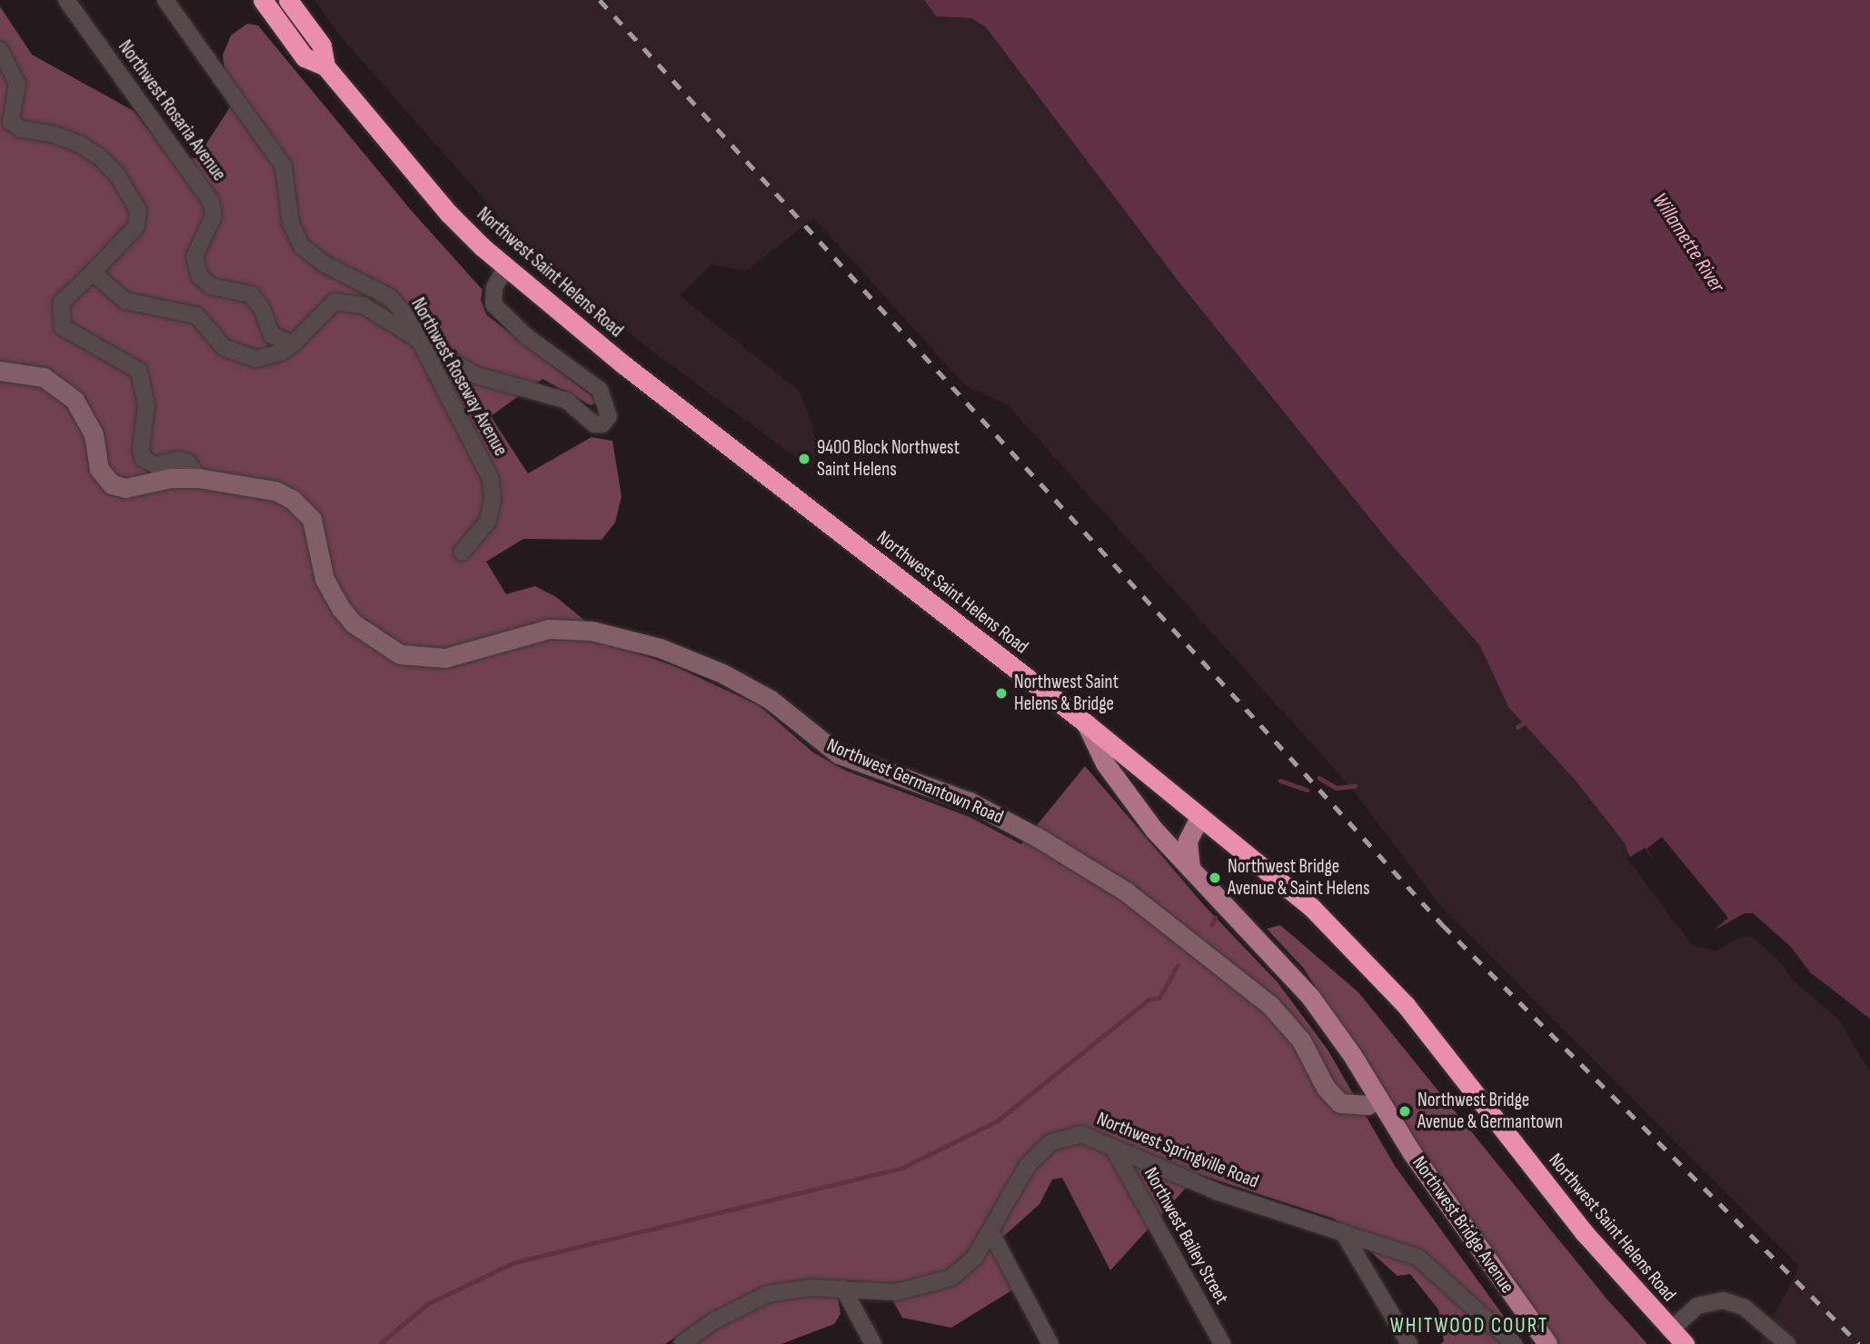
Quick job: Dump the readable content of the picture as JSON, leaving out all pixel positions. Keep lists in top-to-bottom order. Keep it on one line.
{"streets":{"highway":["Northwest Saint Helens Road"],"main road":["Northwest Germantown Road","Northwest Bridge Avenue"],"street":["Northwest Rosaria Avenue","Northwest Roseway Avenue","Northwest Springville Road","Northwest Bailey Street"]},"crossings":[["Northwest Saint Helens Road","Northwest Bridge Avenue"],["Northwest Germantown Road","Northwest Bridge Avenue"],["Northwest Springville Road","Northwest Bailey Street"]],"districts":["WHITWOOD COURT"],"water":["Willamette River"],"places":["9400 Block Northwest Saint Helens","Northwest Saint Helens & Bridge","Northwest Bridge Avenue & Saint Helens","Northwest Bridge Avenue & Germantown"]}
